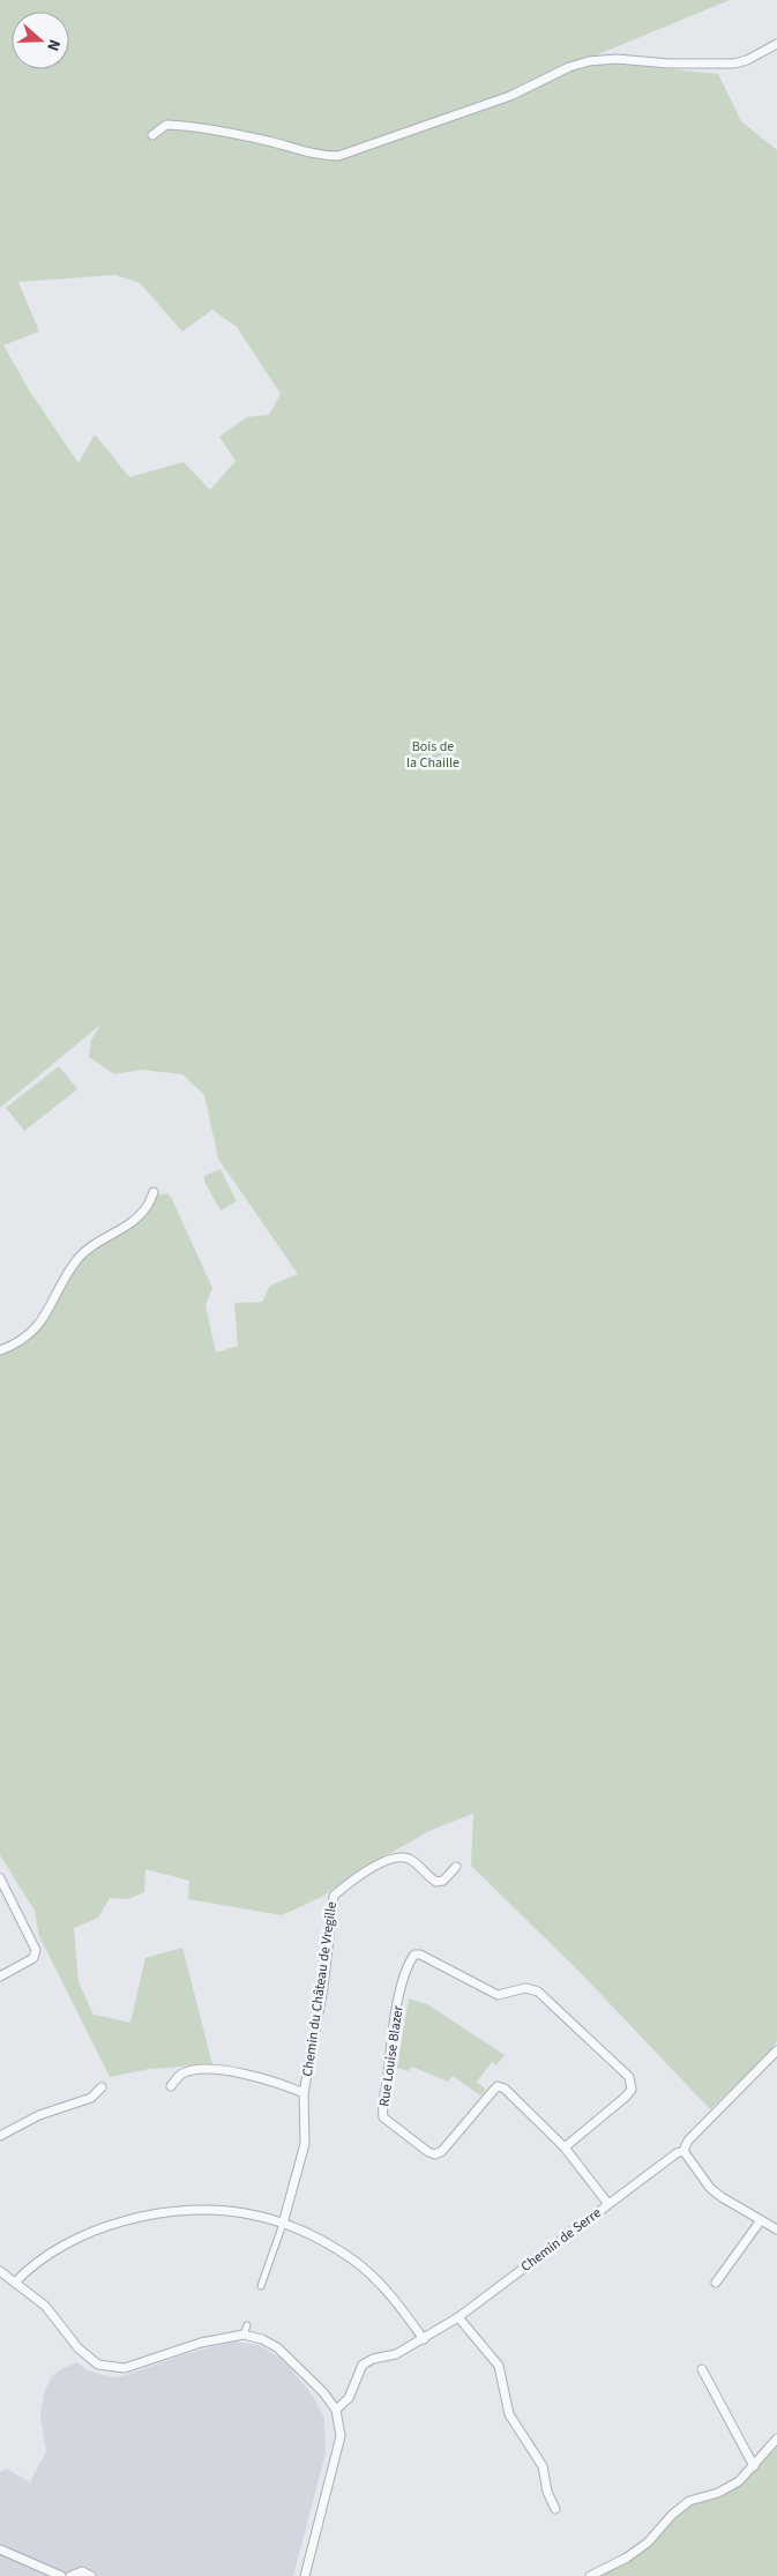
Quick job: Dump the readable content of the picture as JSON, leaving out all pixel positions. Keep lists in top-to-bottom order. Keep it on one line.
{"streets":{"street":["Chemin du Château de Vregille","Rue Louise Blazer","Chemin de Serre"]},"crossings":[["Rue Louise Blazer","Chemin de Serre"]],"parks":["Bois de la Chaille"],"north":"right"}
